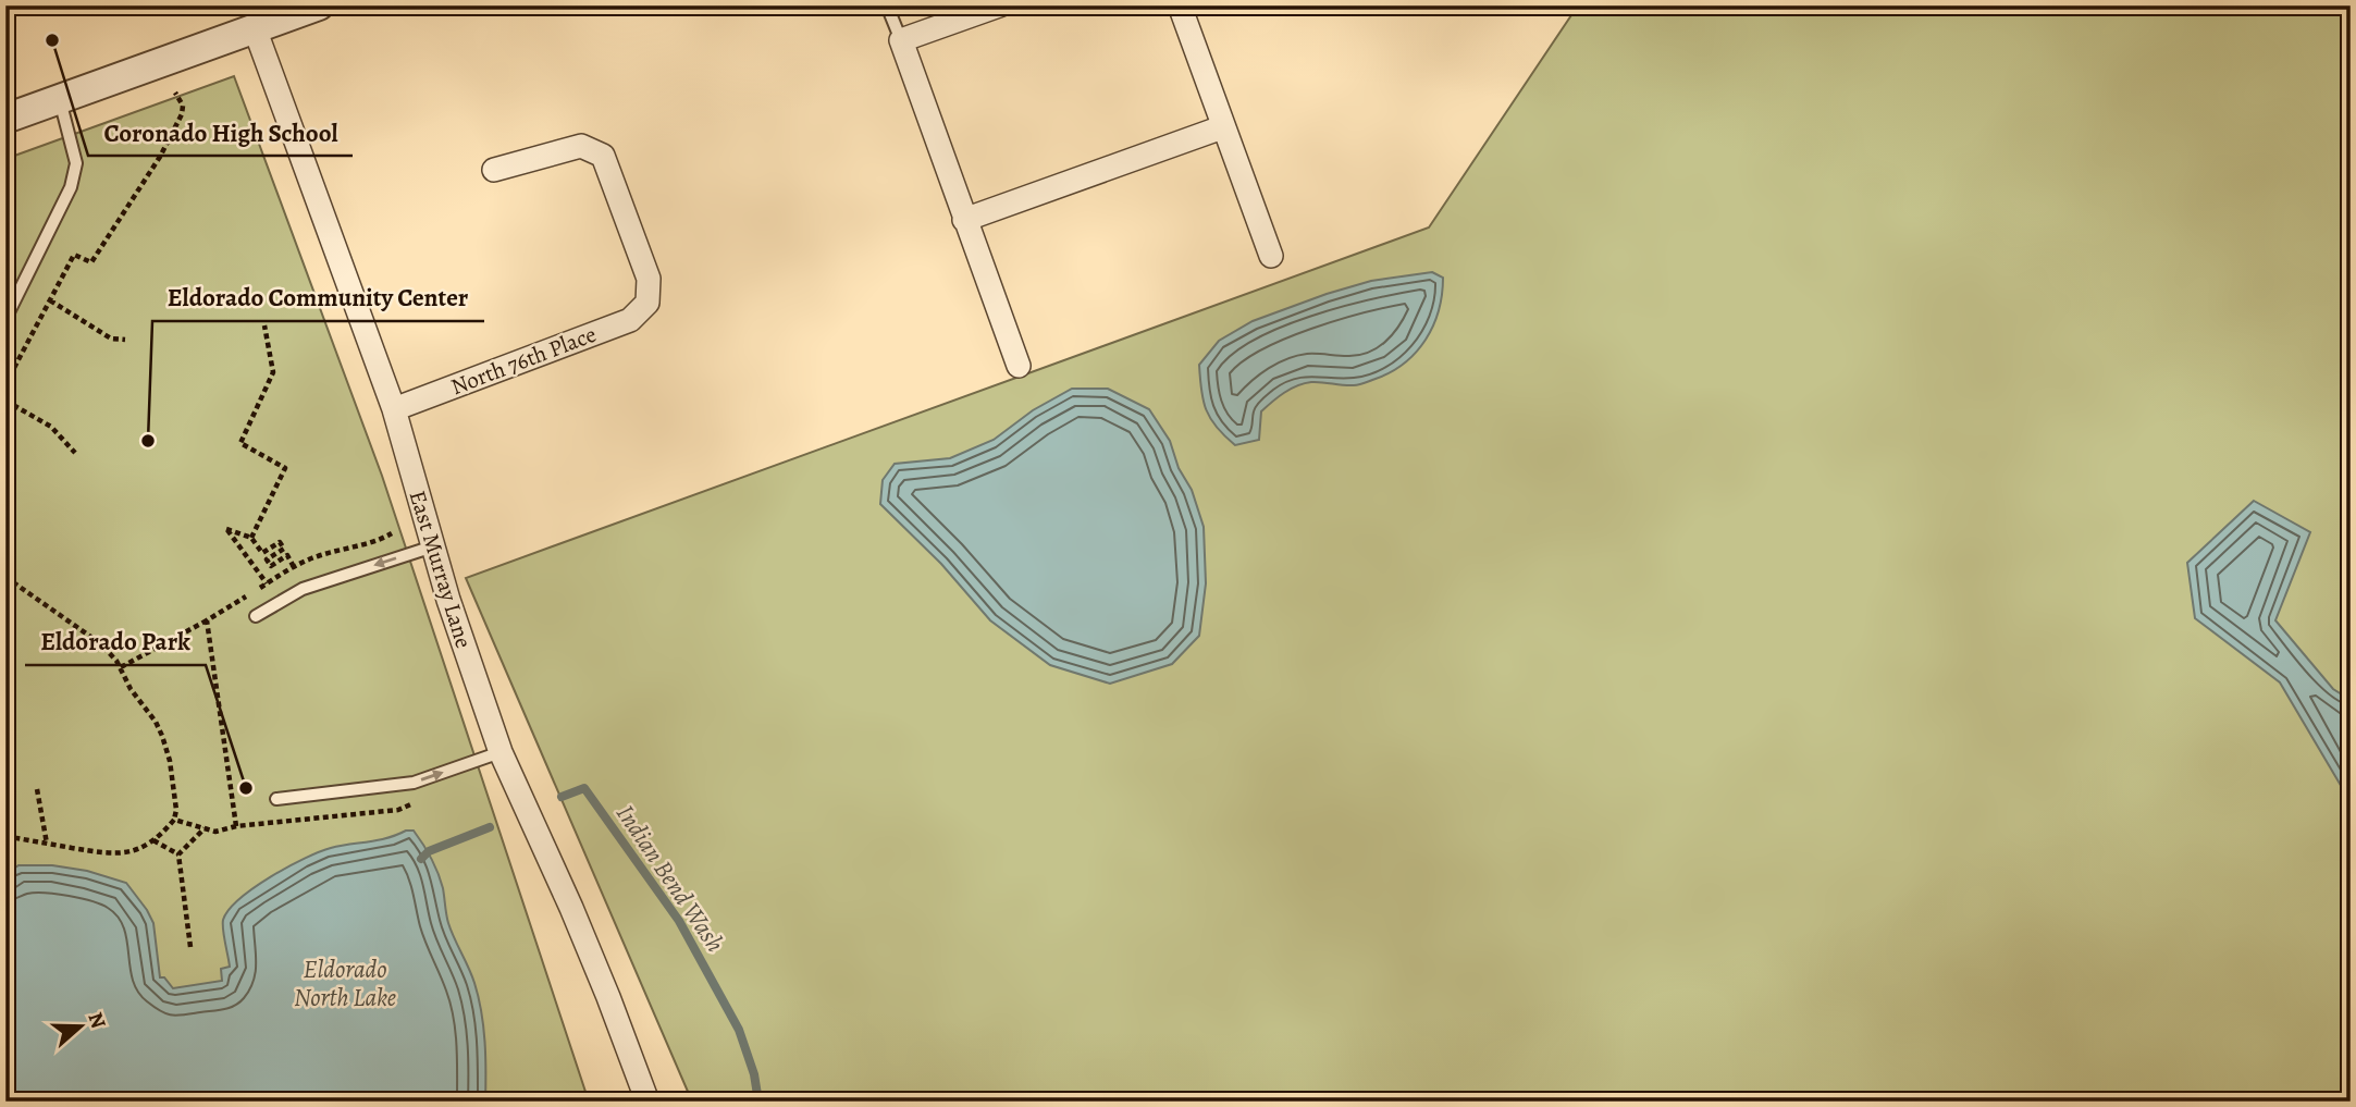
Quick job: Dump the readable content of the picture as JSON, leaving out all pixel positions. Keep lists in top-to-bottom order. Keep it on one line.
{"streets":{"street":["North 76th Place","East Murray Lane"]},"crossings":[["North 76th Place","East Murray Lane"]],"water":["Indian Bend Wash","Eldorado North Lake"],"places":["Coronado High School","Eldorado Community Center","Eldorado Park"],"north":"right"}
